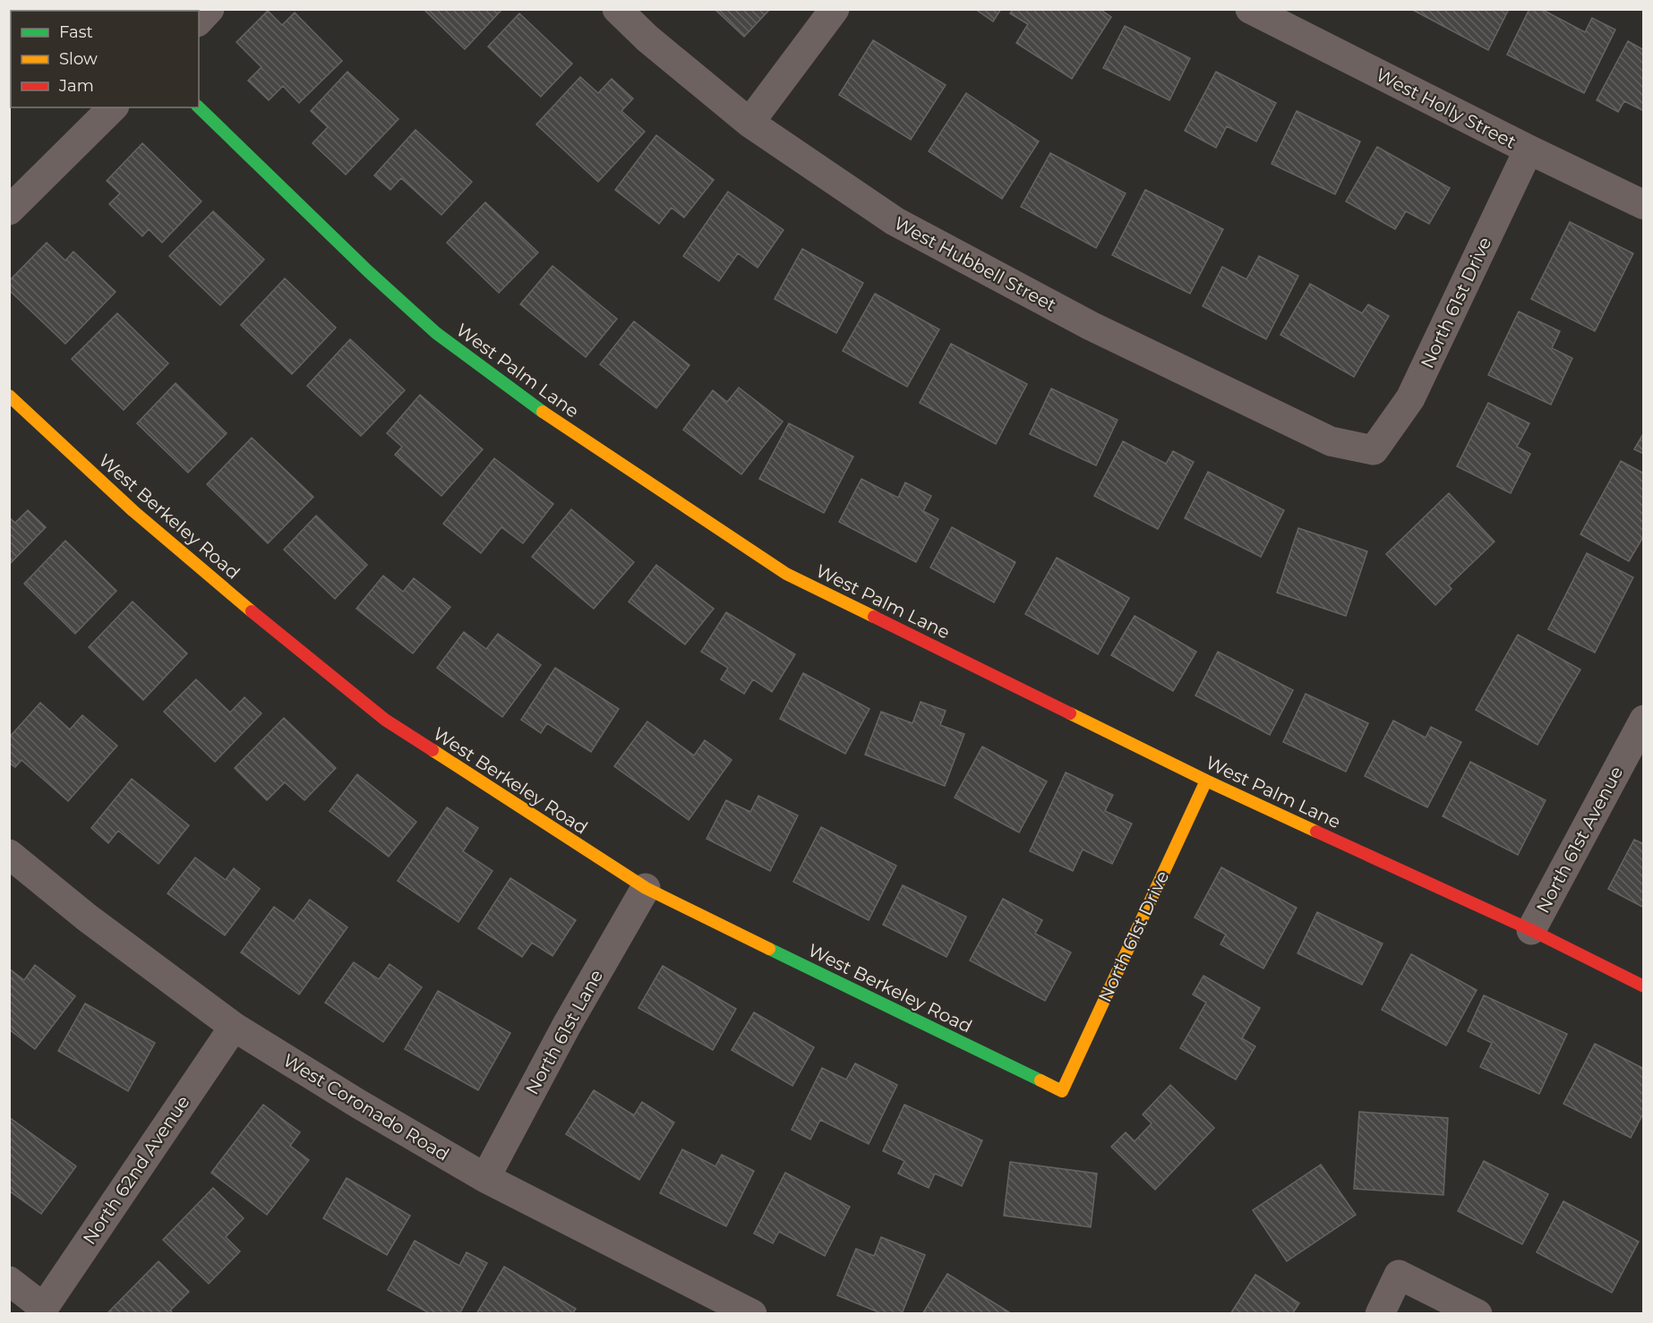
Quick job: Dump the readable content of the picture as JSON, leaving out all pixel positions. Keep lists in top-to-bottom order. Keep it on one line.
{"streets":{"street":["West Holly Street","West Hubbell Street","North 61st Drive","West Palm Lane","West Berkeley Road","North 61st Avenue","North 61st Lane","West Coronado Road","North 62nd Avenue"]},"crossings":[["West Holly Street","North 61st Drive"],["West Hubbell Street","North 61st Drive"],["North 61st Drive","West Palm Lane"],["North 61st Drive","West Berkeley Road"],["West Palm Lane","North 61st Avenue"],["West Berkeley Road","North 61st Lane"],["North 61st Lane","West Coronado Road"],["West Coronado Road","North 62nd Avenue"]],"legend":["Fast","Slow","Jam"]}
